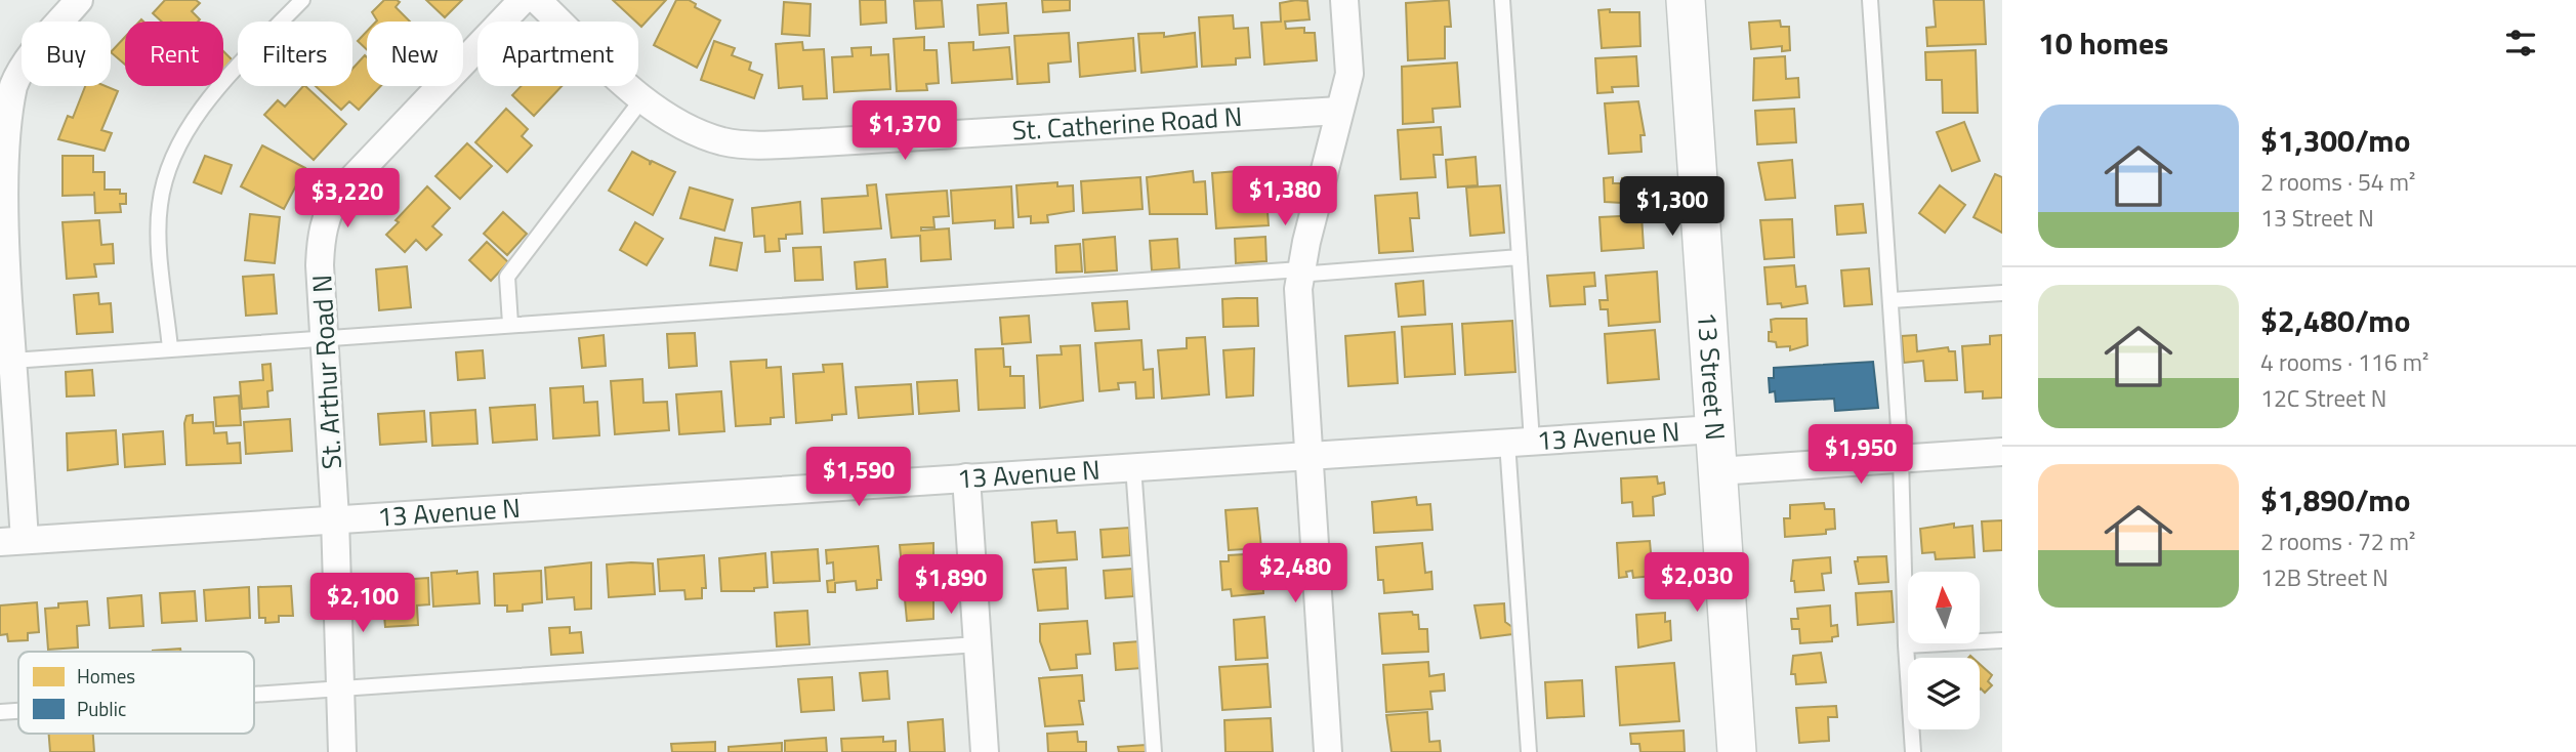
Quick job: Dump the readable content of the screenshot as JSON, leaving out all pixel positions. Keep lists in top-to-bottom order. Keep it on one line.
{"streets":{"street":["St. Catherine Road N","St. Arthur Road N","13 Street N","13 Avenue N"]},"crossings":[["St. Arthur Road N","13 Avenue N"],["13 Street N","13 Avenue N"]],"legend":["Homes","Public"],"north":"top","page":{"heading":"10 homes","chip":["Buy","Rent","Filters","New","Apartment"],"list":[{"name":"$1,300/mo","note":"2 rooms · 54 m² · 13 Street N"},{"name":"$2,480/mo","note":"4 rooms · 116 m² · 12C Street N"},{"name":"$1,890/mo","note":"2 rooms · 72 m² · 12B Street N"}],"price":["$1,370","$1,380","$3,220","$1,300","$1,950","$1,590","$2,480","$2,030","$1,890","$2,100"]}}
